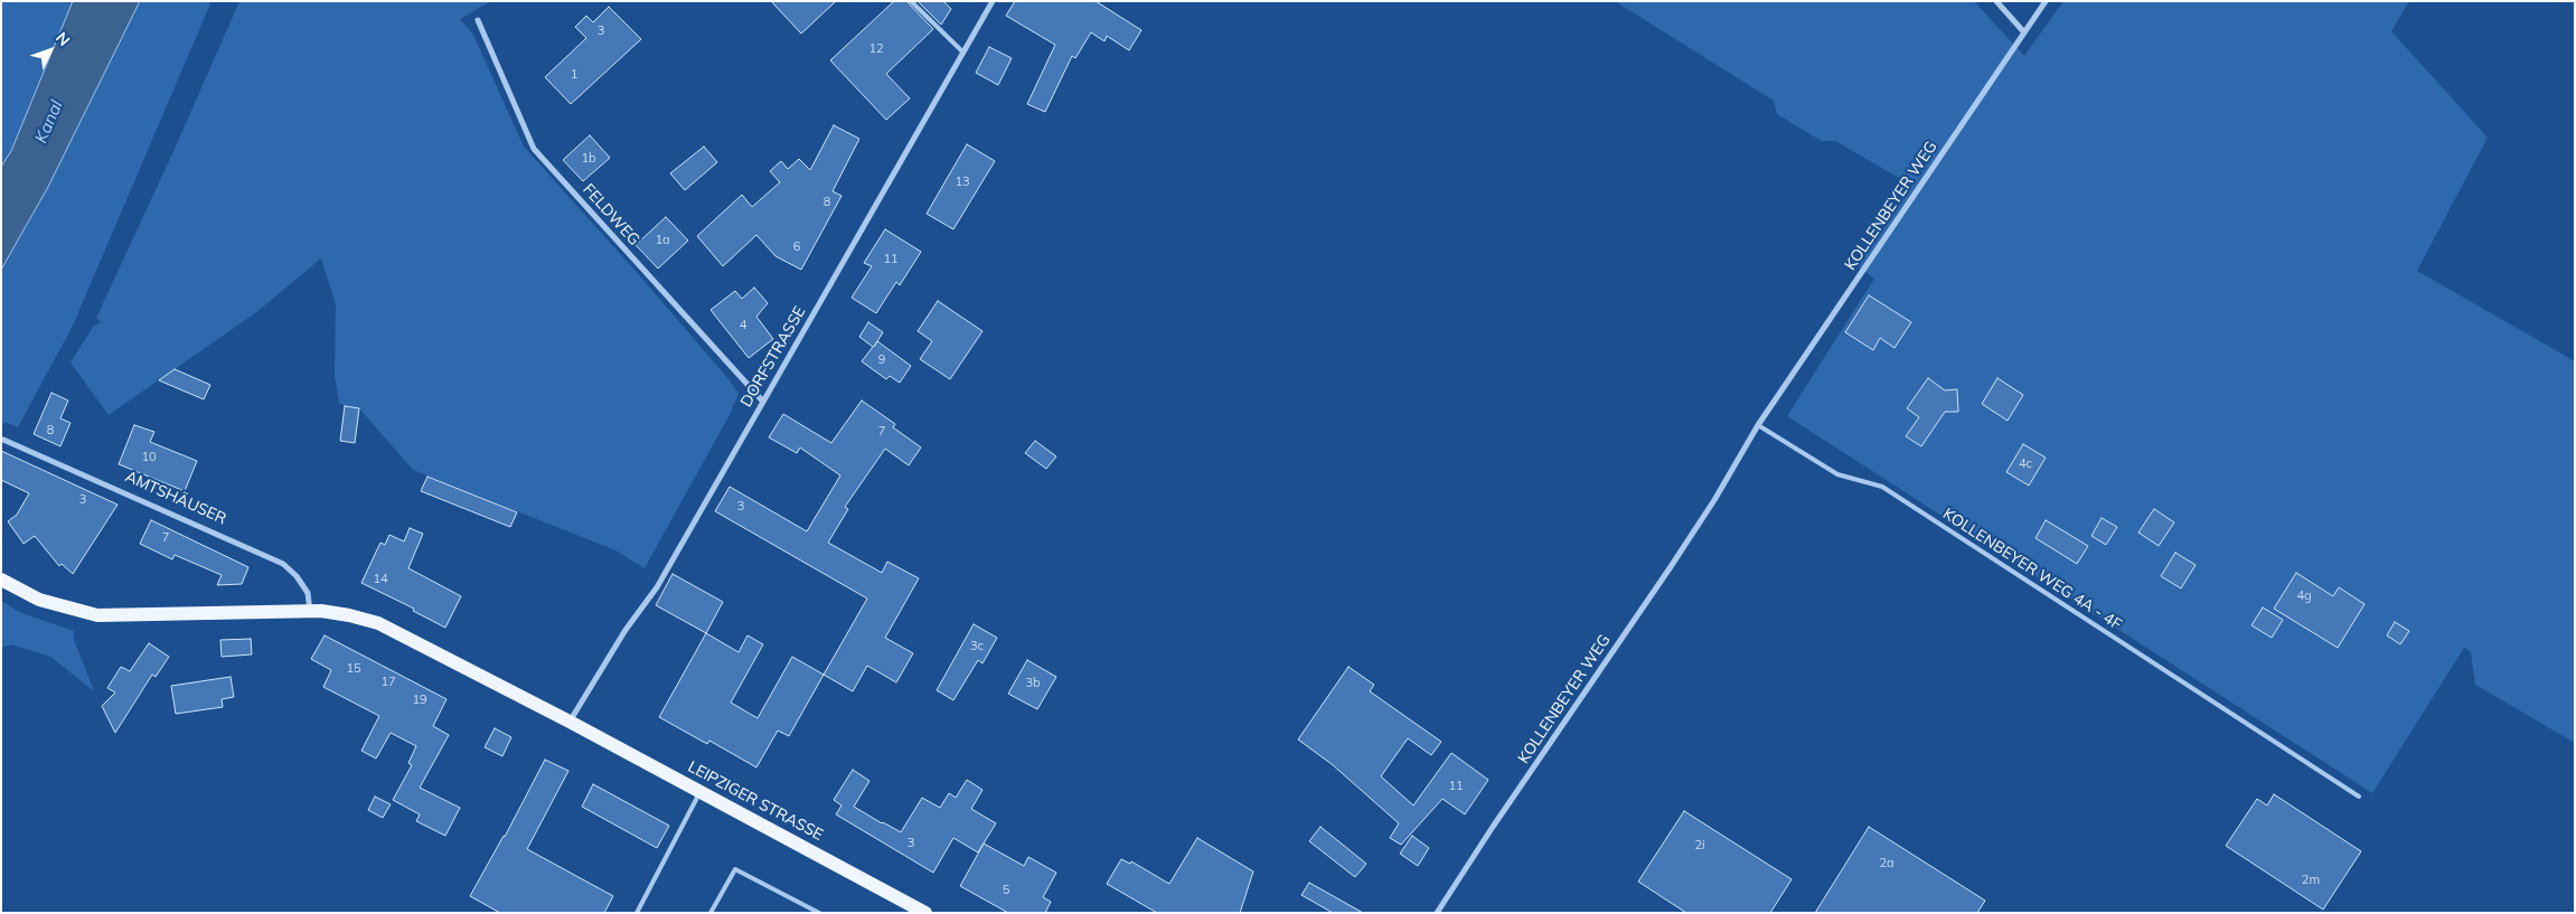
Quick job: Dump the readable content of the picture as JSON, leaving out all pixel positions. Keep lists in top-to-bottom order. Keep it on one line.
{"streets":{"main road":["LEIPZIGER STRASSE"],"street":["KOLLENBEYER WEG","FELDWEG","DORFSTRASSE","AMTSHÄUSER"],"lane":["KOLLENBEYER WEG 4A - 4F"]},"crossings":[["KOLLENBEYER WEG","KOLLENBEYER WEG 4A - 4F"],["FELDWEG","DORFSTRASSE"],["DORFSTRASSE","LEIPZIGER STRASSE"]],"water":["Kanal"],"house_numbers":["3","12","1","1b","13","8","1a","6","11","4","9","8","7","10","4c","3","3","7","14","4g","3c","15","17","3b","19","11","3","2i","2a","2m","5"],"north":"top right"}
